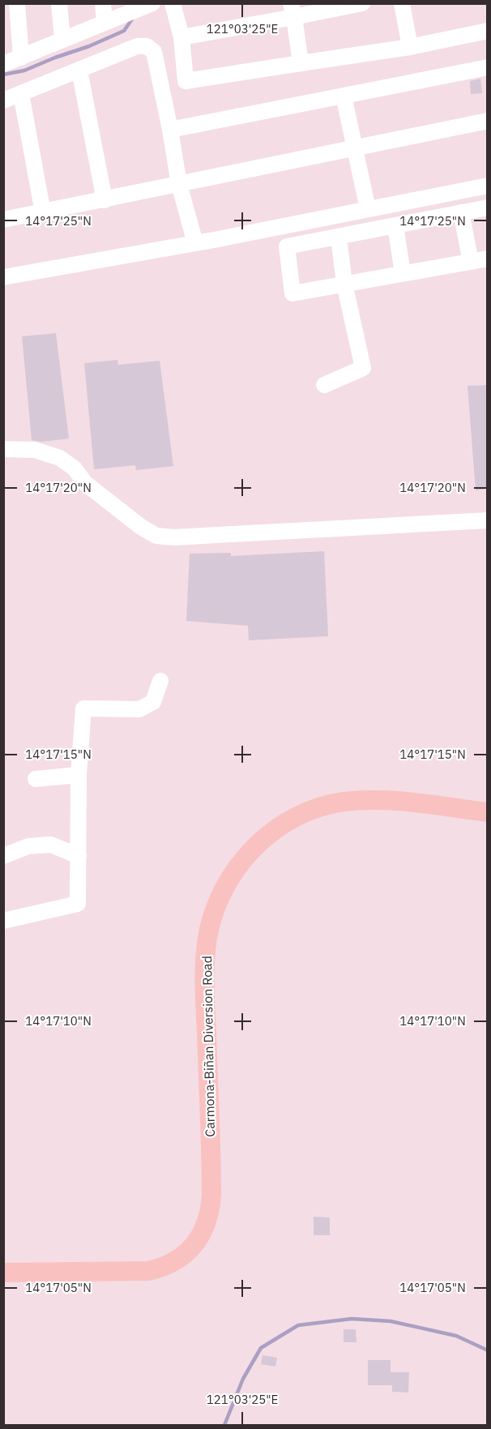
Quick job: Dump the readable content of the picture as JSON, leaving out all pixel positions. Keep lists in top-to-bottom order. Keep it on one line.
{"streets":{"main road":["Carmona-Biñan Diversion Road"]},"coordinates":["121°03'25\"E","14°17'25\"N","14°17'20\"N","14°17'15\"N","14°17'10\"N","14°17'05\"N"]}
